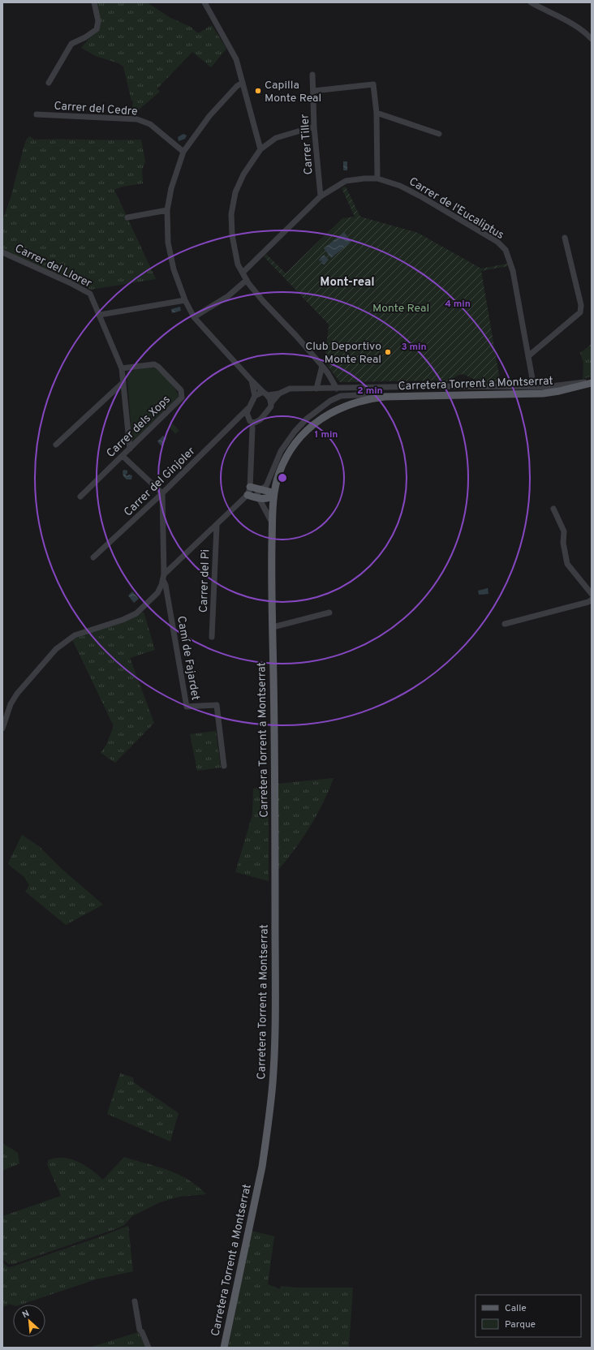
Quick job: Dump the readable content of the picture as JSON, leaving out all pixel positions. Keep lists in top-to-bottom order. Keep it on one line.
{"streets":{"main road":["Carretera Torrent a Montserrat"],"street":["Carrer del Cedre","Carrer Tiller","Carrer de l'Eucaliptus","Carrer del Llorer","Carrer dels Xops","Carrer del Ginjoler","Carrer del Pi","Camí de Fajardet"]},"crossings":[["Carrer Tiller","Carrer de l'Eucaliptus"],["Carrer del Llorer","Carrer dels Xops"]],"districts":["Mont-real"],"parks":["Monte Real"],"places":["Capilla Monte Real","Club Deportivo Monte Real"],"legend":["Calle","Parque"],"north":"top left","rings":["4 min","3 min","2 min","1 min"]}
